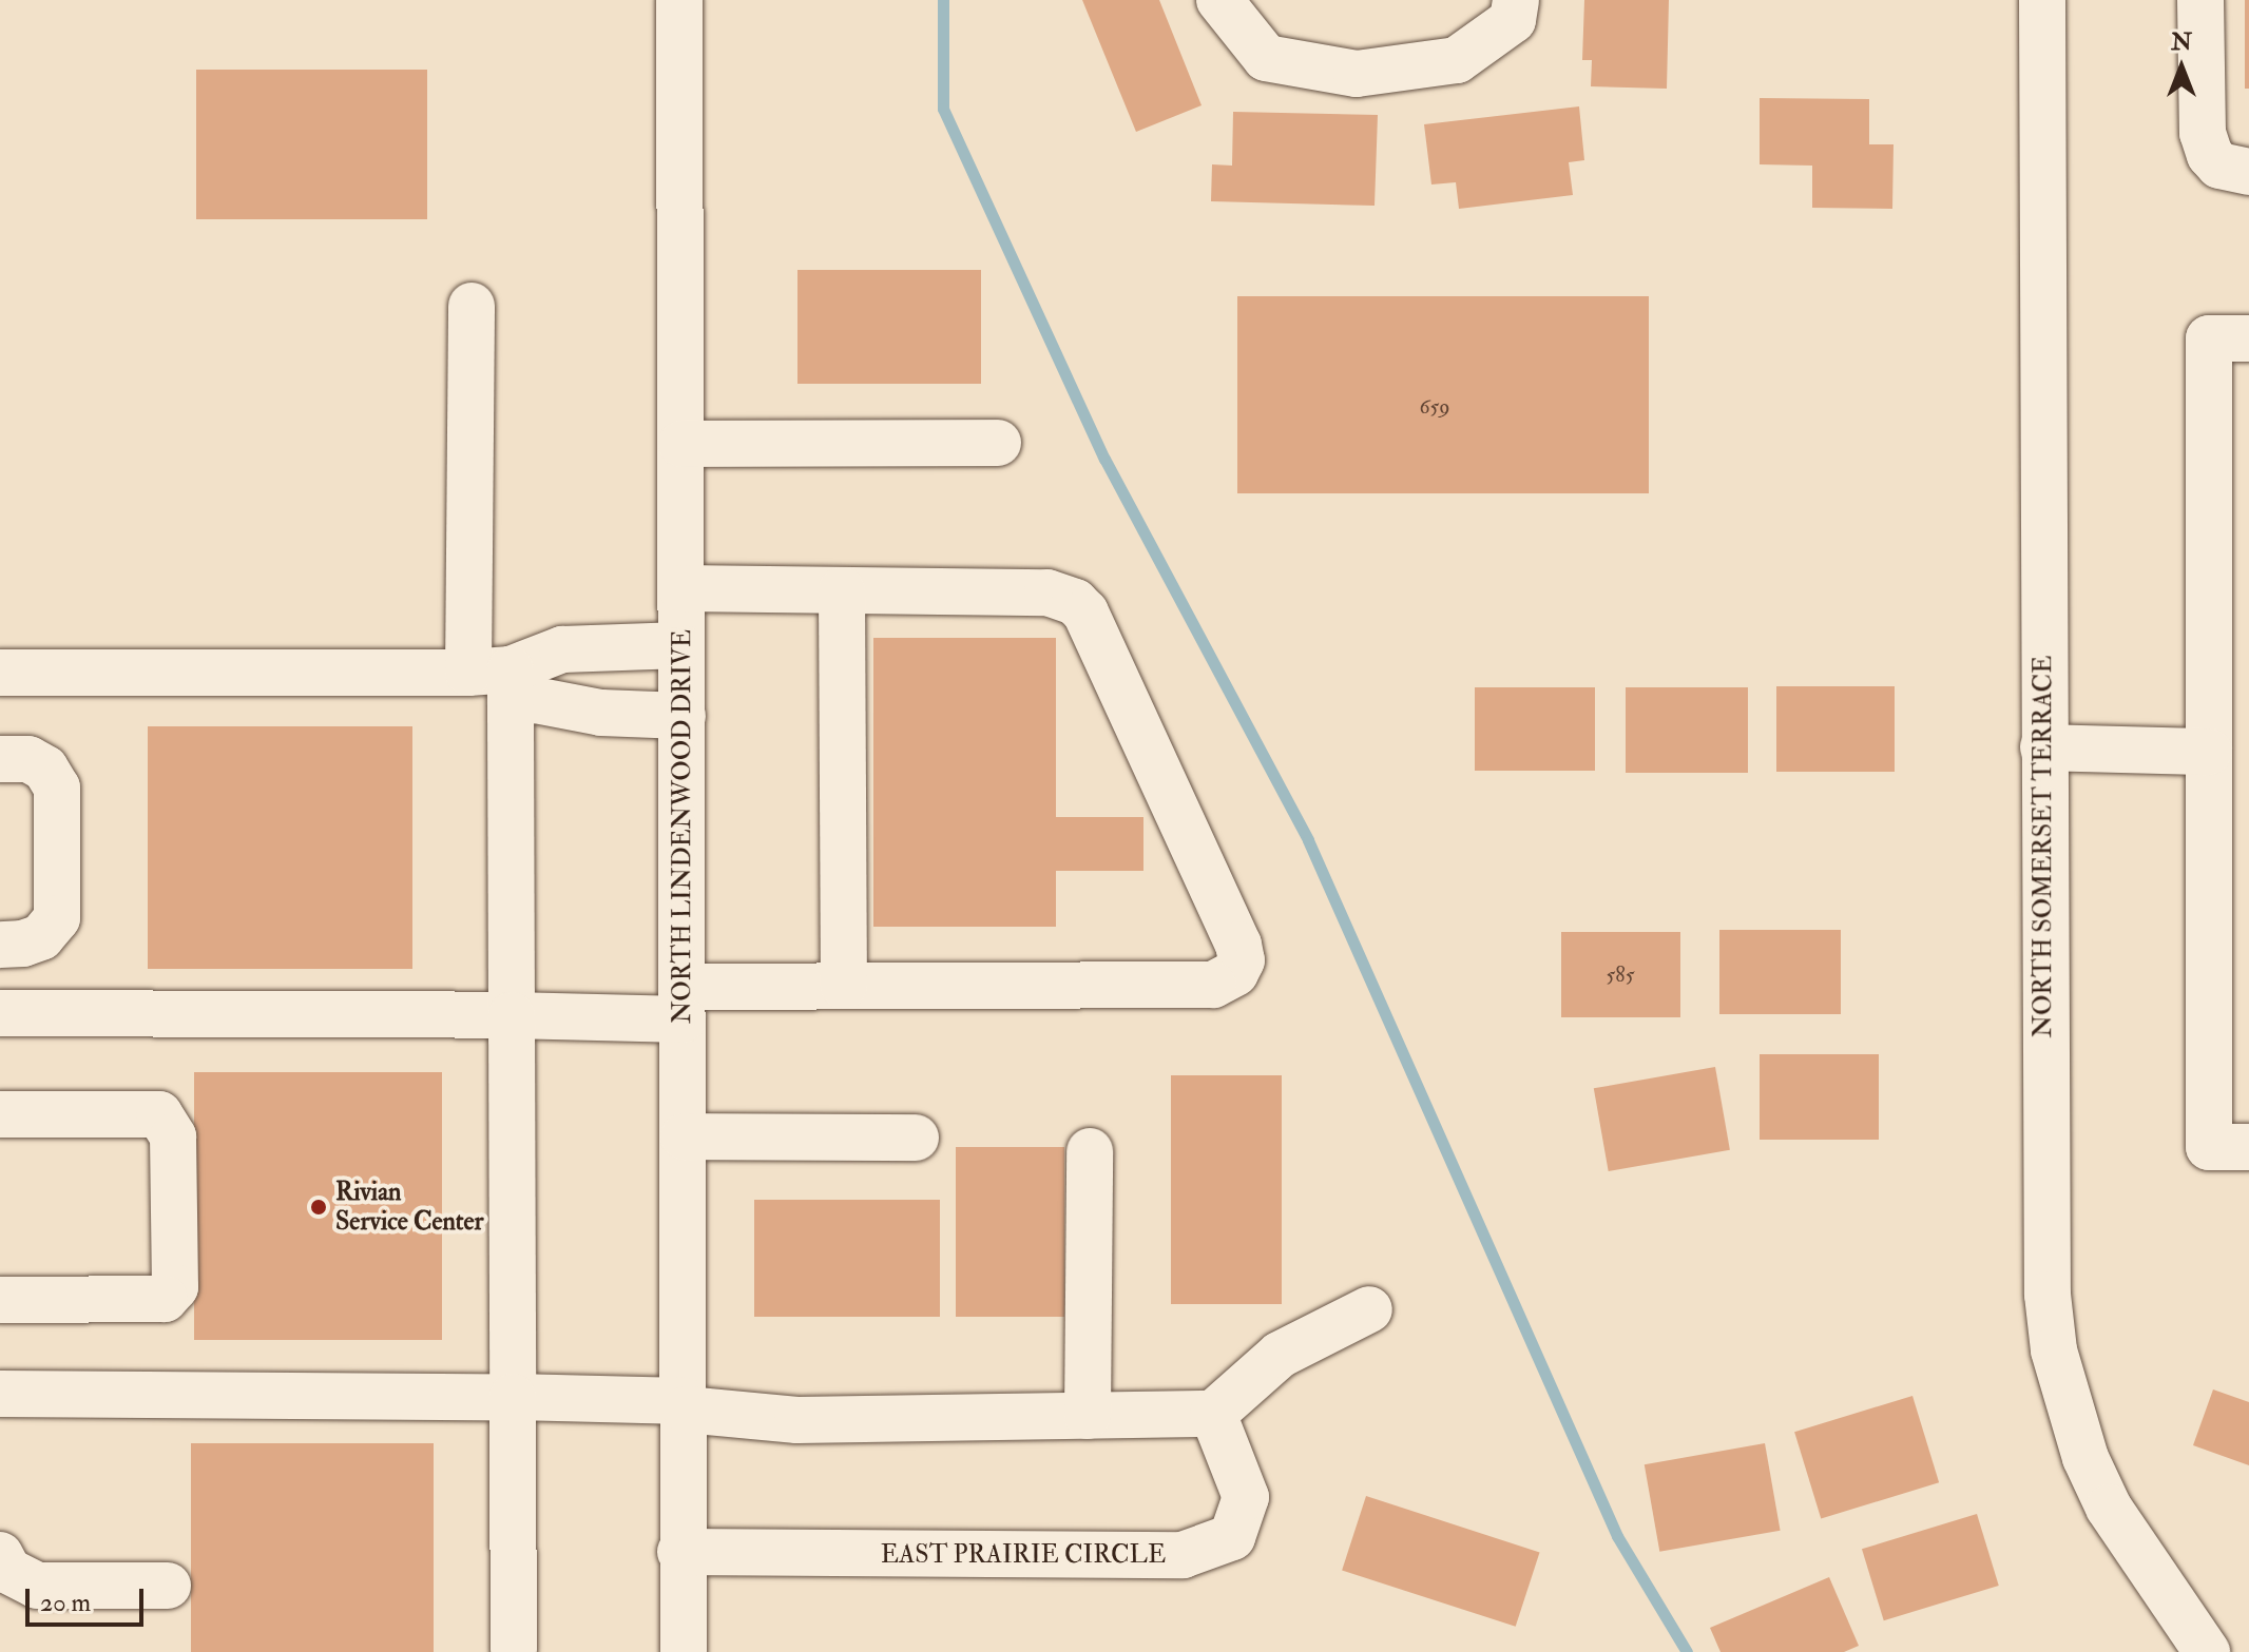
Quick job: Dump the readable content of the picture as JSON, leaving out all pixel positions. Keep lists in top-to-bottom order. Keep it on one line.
{"streets":{"street":["NORTH LINDENWOOD DRIVE","NORTH SOMERSET TERRACE","EAST PRAIRIE CIRCLE"]},"crossings":[["NORTH LINDENWOOD DRIVE","EAST PRAIRIE CIRCLE"]],"places":["Rivian Service Center"],"house_numbers":["659","585"],"scale_bar":"20 m","north":"top"}
